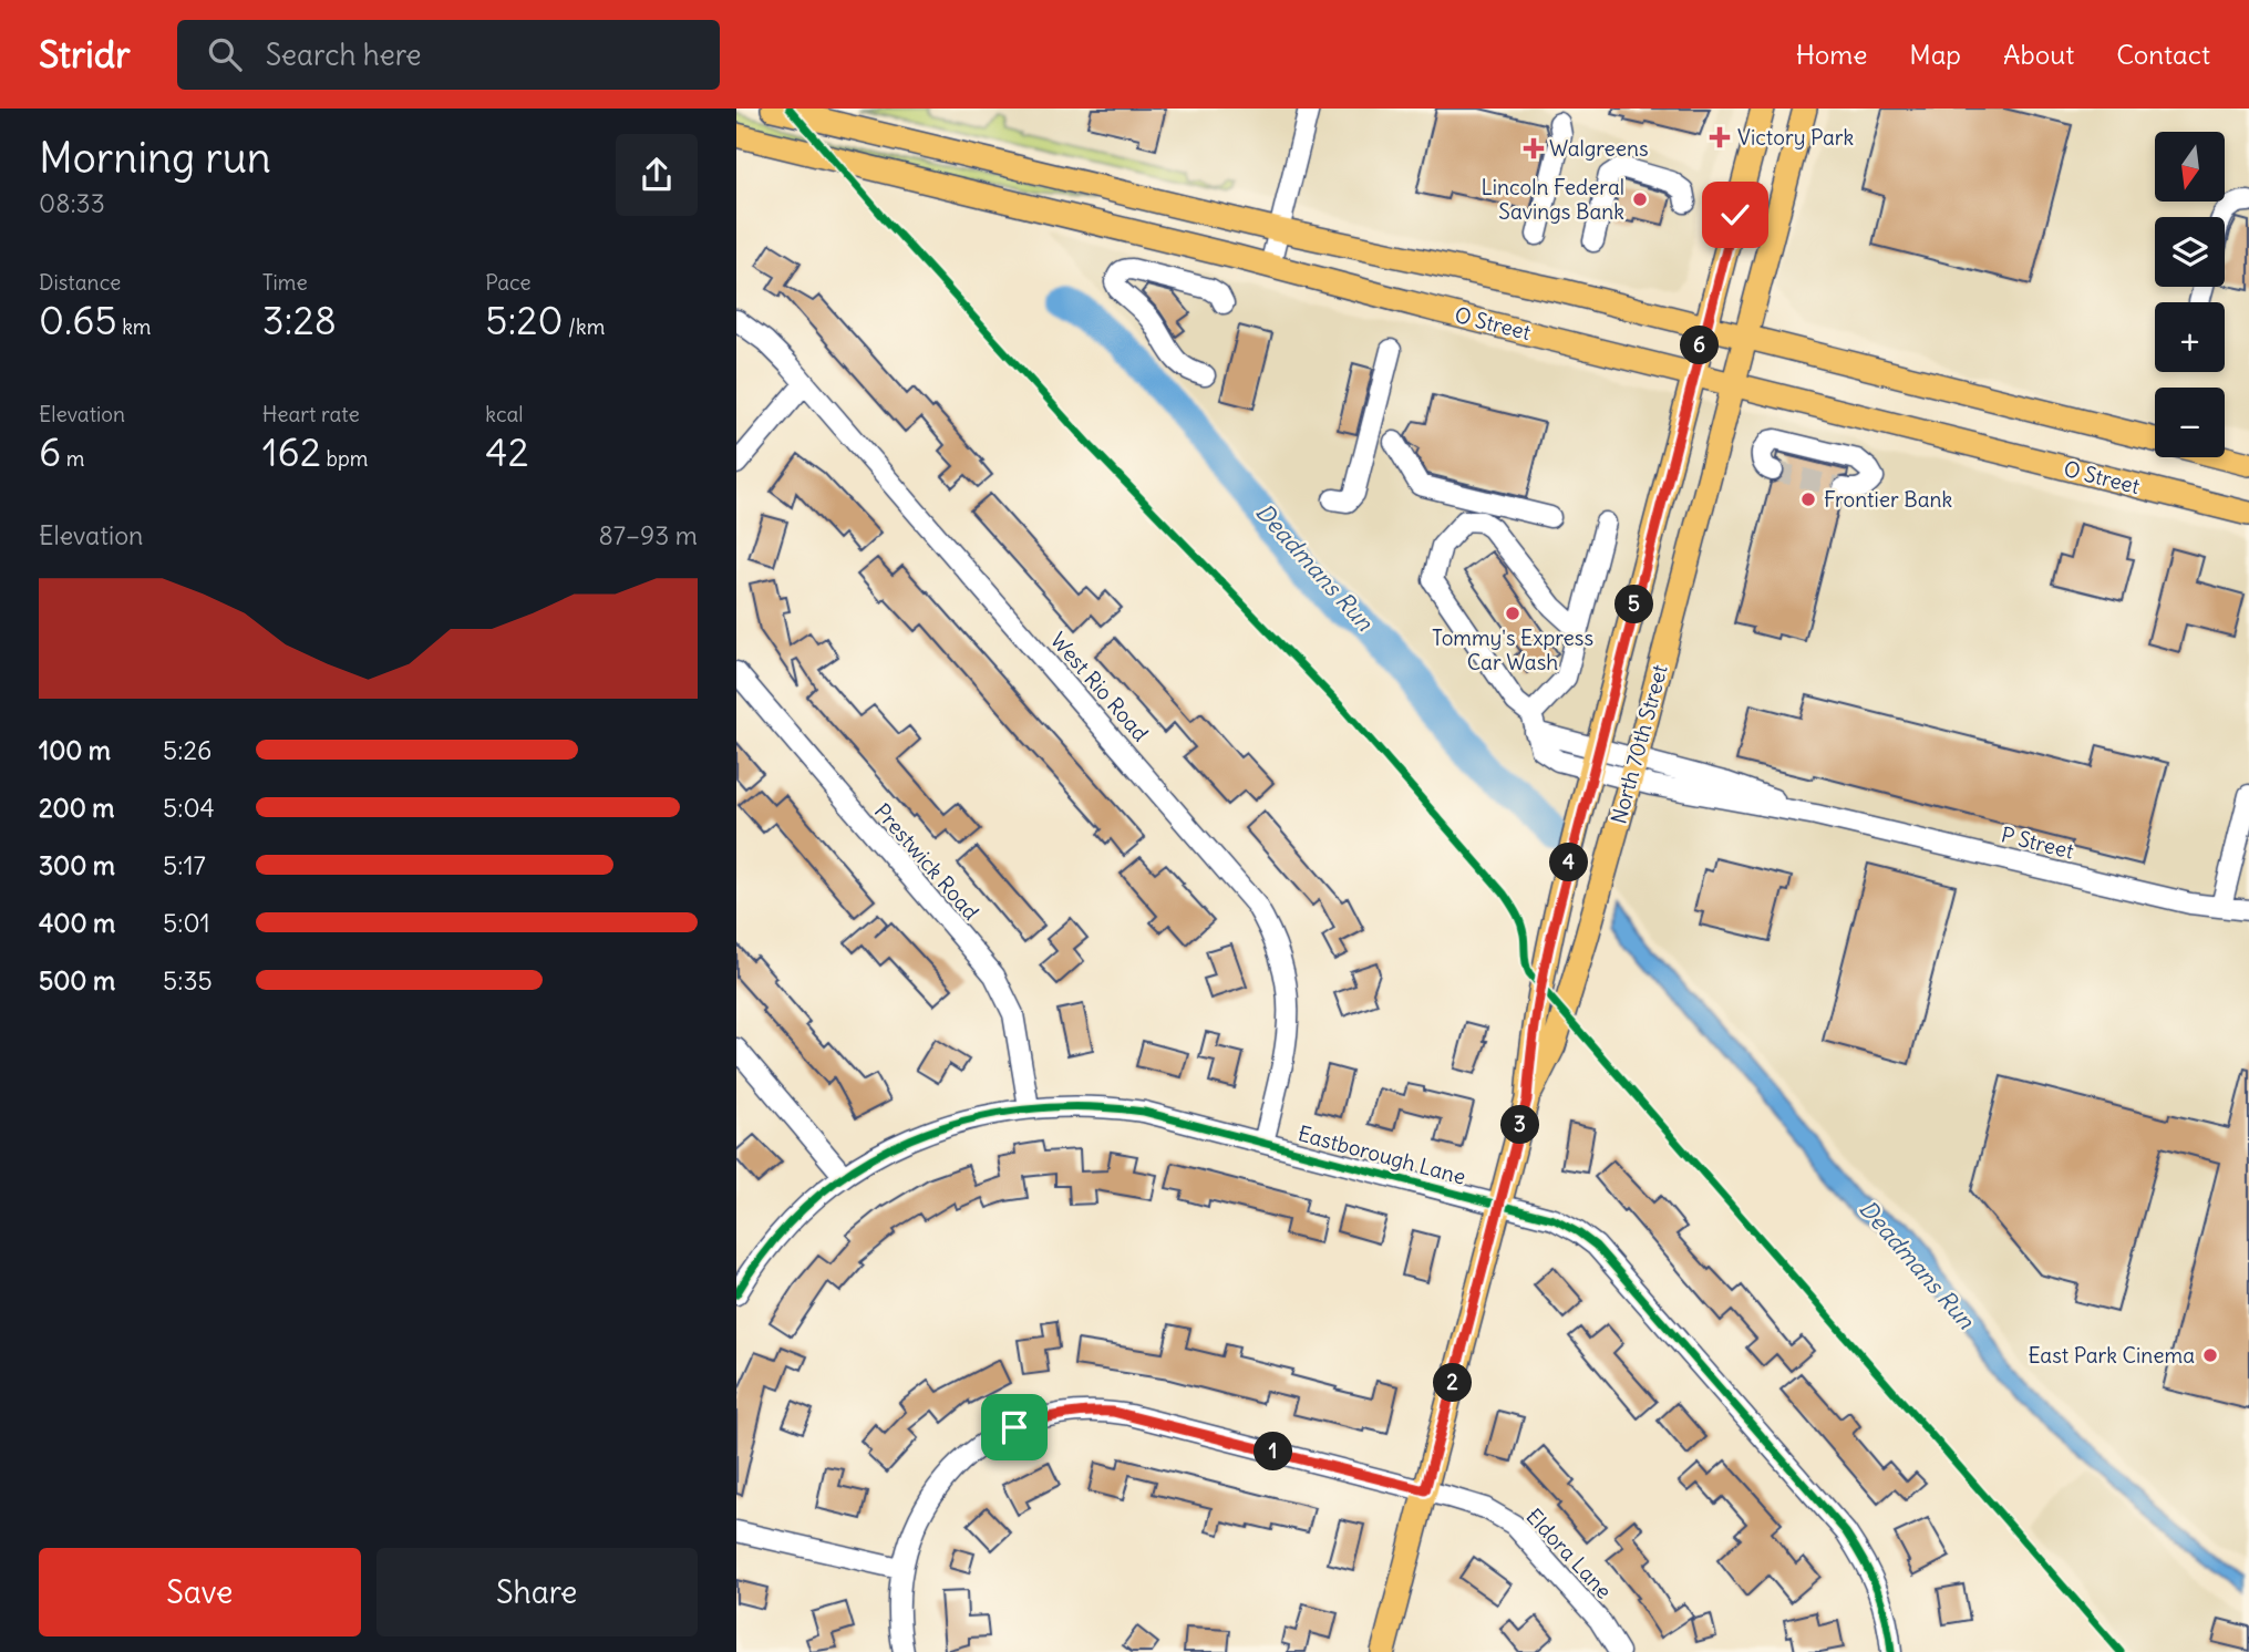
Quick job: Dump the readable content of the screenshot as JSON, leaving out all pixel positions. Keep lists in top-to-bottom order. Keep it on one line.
{"streets":{"main road":["O Street","North 70th Street"],"street":["West Rio Road","P Street","Prestwick Road","Eastborough Lane","Eldora Lane"]},"crossings":[["O Street","North 70th Street"],["West Rio Road","Eastborough Lane"],["North 70th Street","P Street"],["North 70th Street","Eastborough Lane"],["North 70th Street","Eldora Lane"],["Prestwick Road","Eastborough Lane"]],"water":["Deadmans Run"],"places":{"health":["Victory Park","Walgreens"],"other":["Lincoln Federal Savings Bank","Frontier Bank","Tommy's Express Car Wash","East Park Cinema"]},"north":"bottom","page":{"header":"Stridr","search":"Search here","nav":["Home","Map","About","Contact"],"heading":["Morning run","08:33"],"map_buttons":["+","−"],"stats":[["Distance","0.65 km"],["Time","3:28"],["Pace","5:20 /km"],["Elevation","6 m"],["Heart rate","162 bpm"],["kcal","42"]],"pins":["6","5","4","3","2","1"],"chart":["Elevation","87–93 m"],"list":[{"name":"100 m","note":"5:26"},{"name":"200 m","note":"5:04"},{"name":"300 m","note":"5:17"},{"name":"400 m","note":"5:01"},{"name":"500 m","note":"5:35"}],"buttons":["Save","Share"]}}
